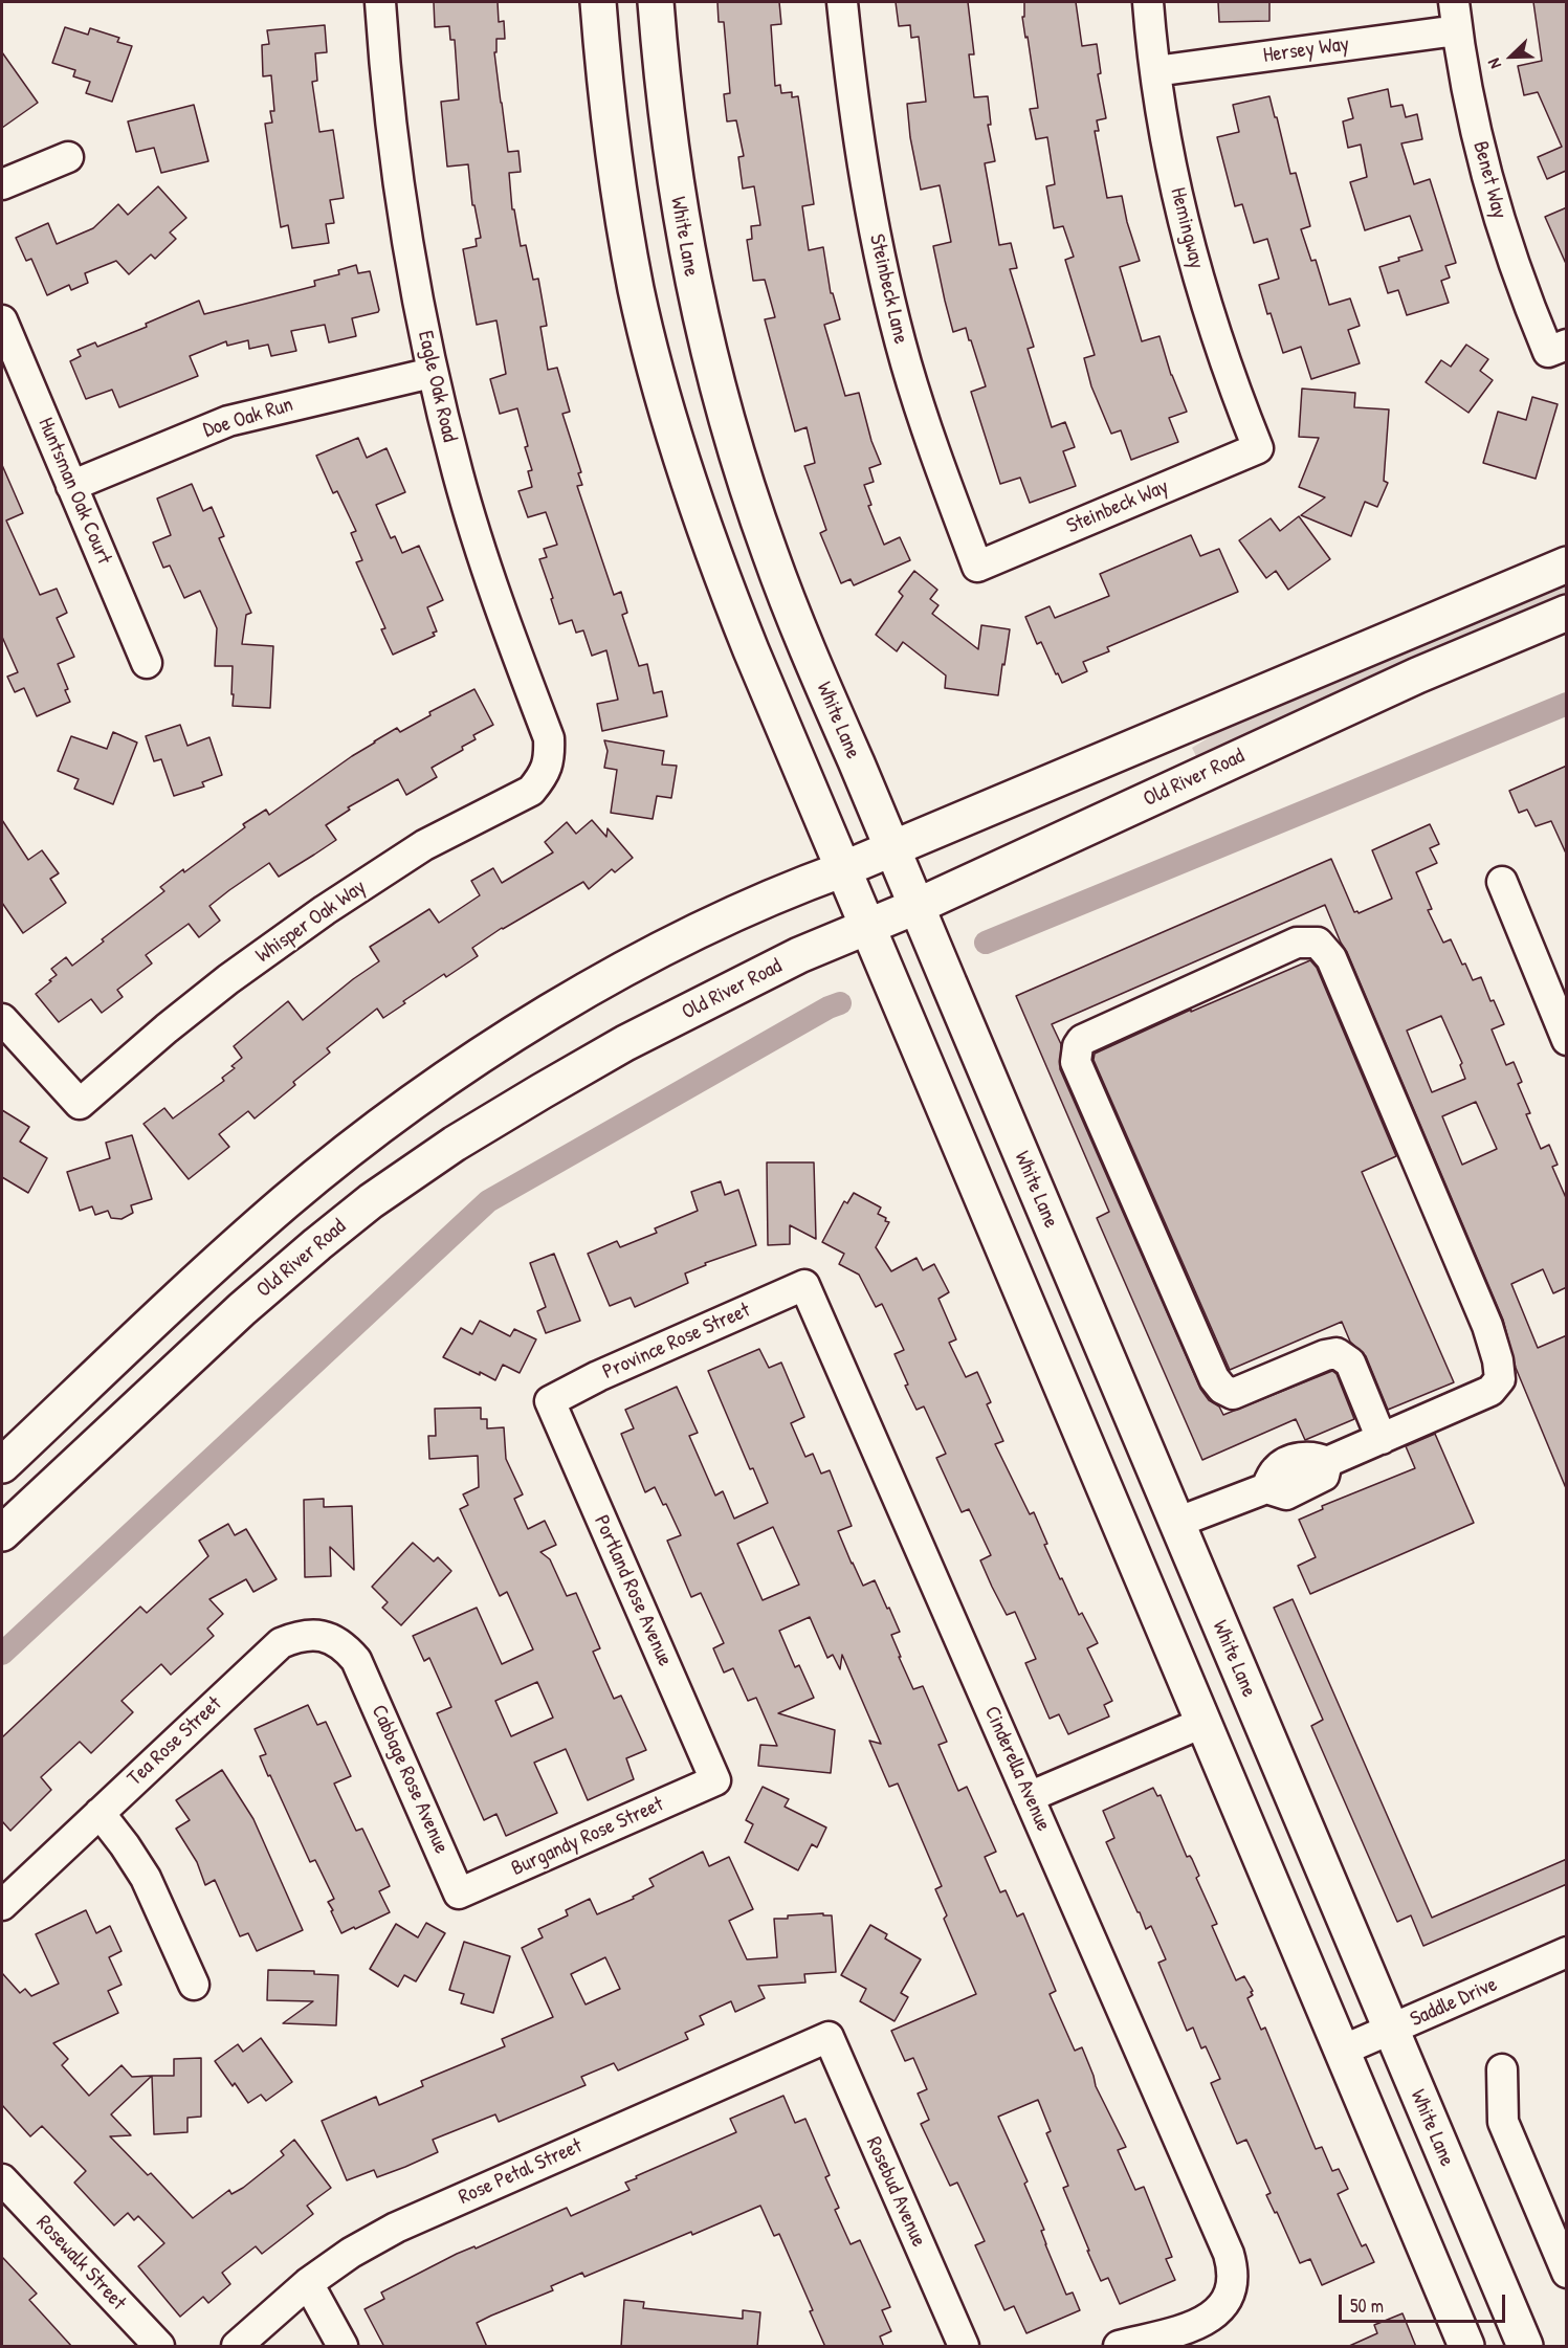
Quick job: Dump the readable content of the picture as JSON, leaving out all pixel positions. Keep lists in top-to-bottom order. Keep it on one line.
{"streets":{"main road":["White Lane","Old River Road"],"street":["Hersey Way","Benet Way","Hemingway","Steinbeck Lane","Eagle Oak Road","Doe Oak Run","Huntsman Oak Court","Steinbeck Way","Whisper Oak Way","Province Rose Street","Portland Rose Avenue","Tea Rose Street","Cinderella Avenue","Cabbage Rose Avenue","Burgandy Rose Street","Saddle Drive","Rose Petal Street","Rosebud Avenue","Rosewalk Street"]},"crossings":[["Hersey Way","Benet Way"],["Hersey Way","Hemingway"],["Hemingway","Steinbeck Way"],["White Lane","Old River Road"],["White Lane","Saddle Drive"],["Steinbeck Lane","Steinbeck Way"],["Eagle Oak Road","Doe Oak Run"],["Eagle Oak Road","Whisper Oak Way"],["Doe Oak Run","Huntsman Oak Court"],["Province Rose Street","Portland Rose Avenue"],["Province Rose Street","Cinderella Avenue"],["Portland Rose Avenue","Burgandy Rose Street"],["Tea Rose Street","Cabbage Rose Avenue"],["Cabbage Rose Avenue","Burgandy Rose Street"],["Rose Petal Street","Rosebud Avenue"]],"scale_bar":"50 m","north":"bottom left"}
